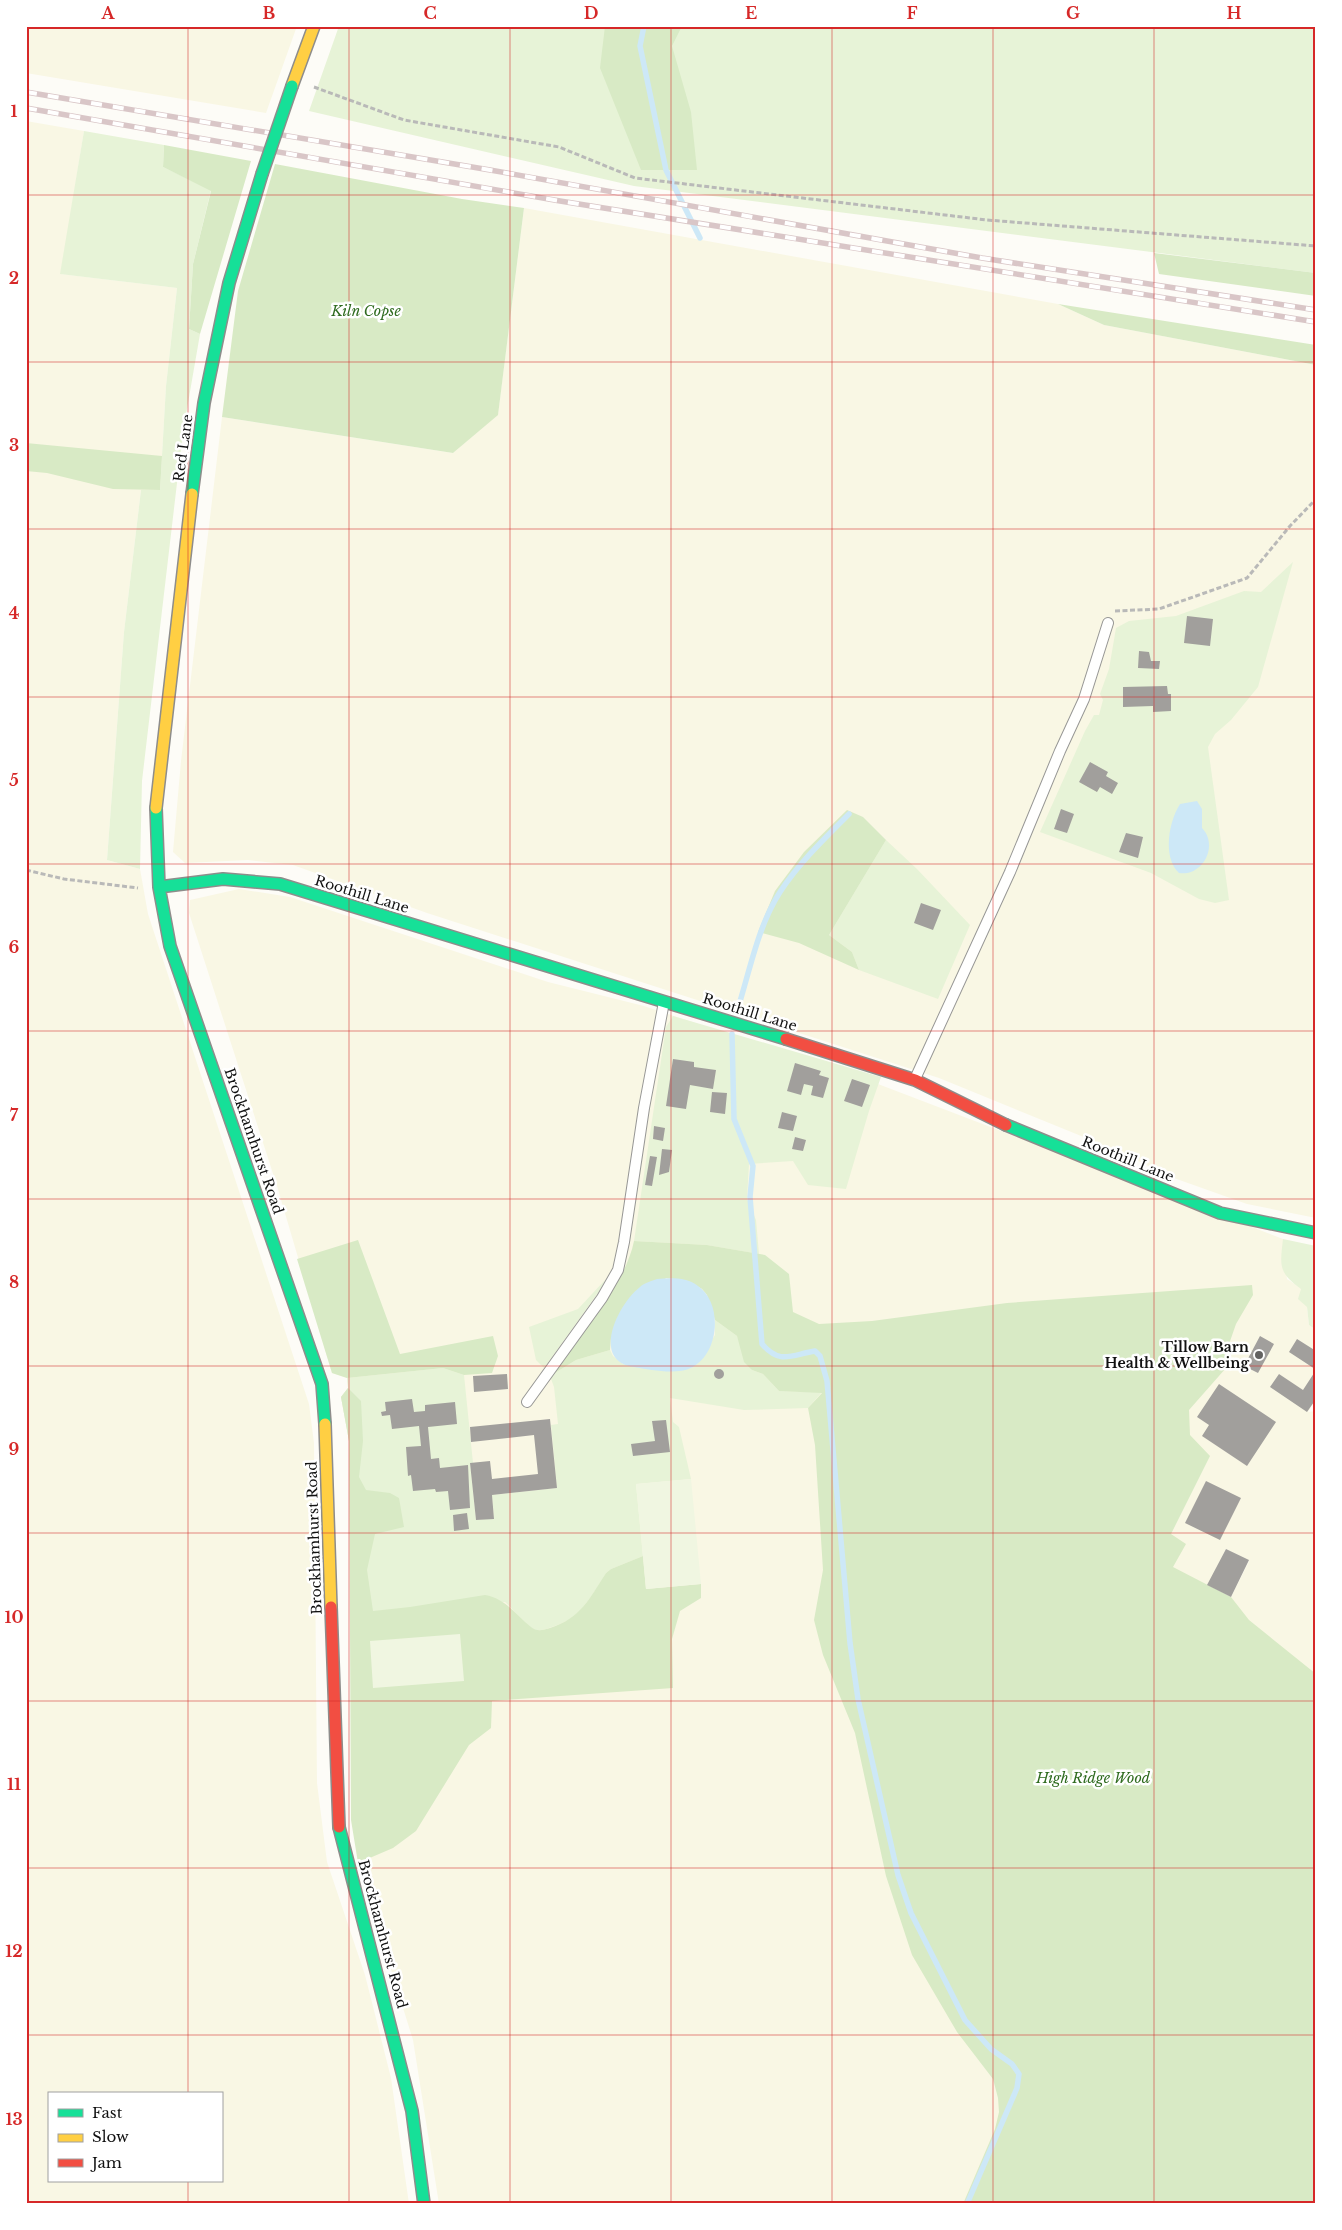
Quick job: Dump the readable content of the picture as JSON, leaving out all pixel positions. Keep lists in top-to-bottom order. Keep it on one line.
{"streets":{"street":["Red Lane","Roothill Lane","Brockhamhurst Road"]},"crossings":[["Red Lane","Roothill Lane"],["Red Lane","Brockhamhurst Road"],["Roothill Lane","Brockhamhurst Road"]],"parks":["Kiln Copse","High Ridge Wood"],"places":["Tillow Barn Health & Wellbeing"],"legend":["Fast","Slow","Jam"],"grid":{"columns":["A","B","C","D","E","F","G","H"],"rows":["1","2","3","4","5","6","7","8","9","10","11","12","13"]}}
